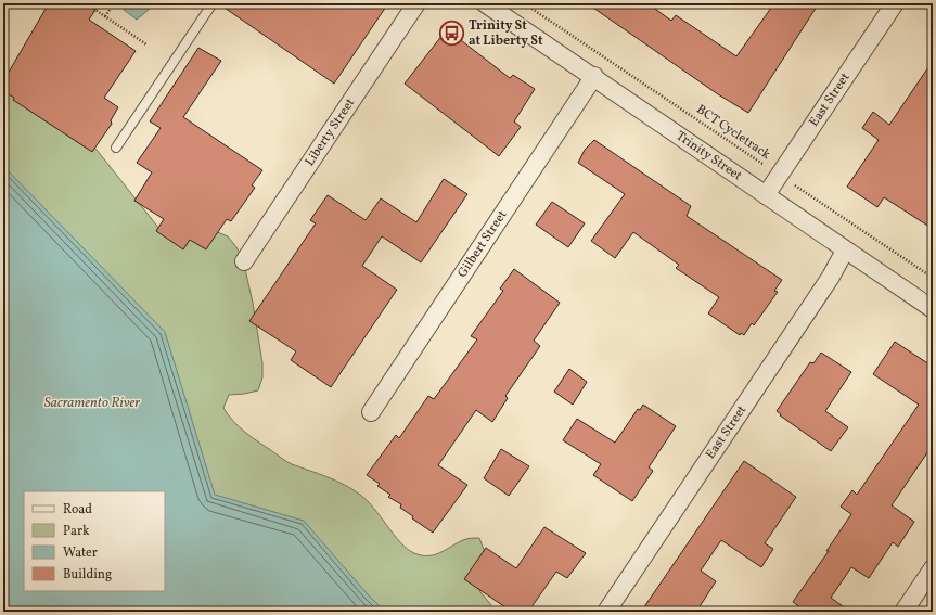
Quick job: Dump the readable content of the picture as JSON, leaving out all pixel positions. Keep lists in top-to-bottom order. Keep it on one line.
{"streets":{"street":["East Street","Liberty Street","Trinity Street","Gilbert Street"],"path":["BCT Cycletrack"]},"crossings":[["East Street","BCT Cycletrack"],["East Street","Trinity Street"],["Trinity Street","Gilbert Street"]],"water":["Sacramento River"],"places":{"bus stop":["Trinity St at Liberty St"]},"legend":["Road","Park","Water","Building"]}
